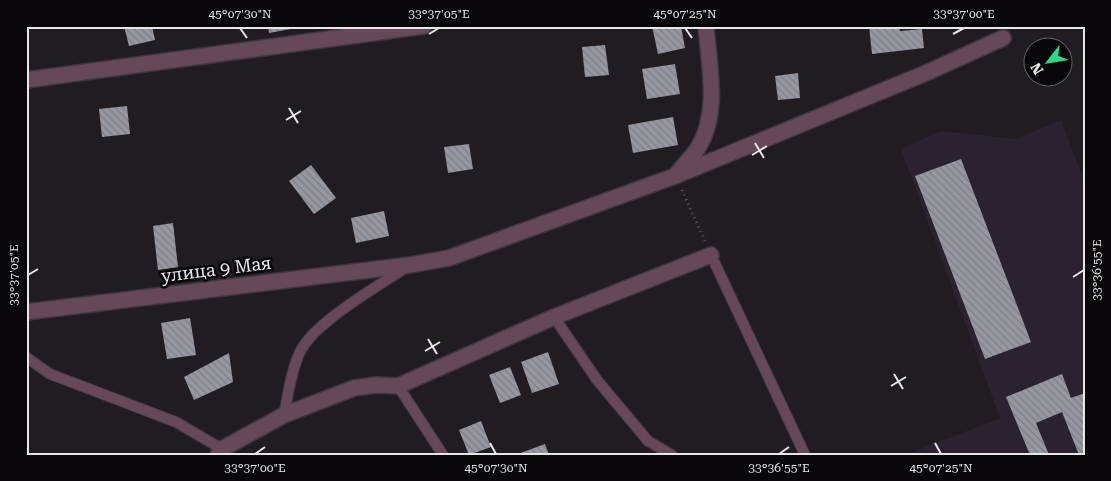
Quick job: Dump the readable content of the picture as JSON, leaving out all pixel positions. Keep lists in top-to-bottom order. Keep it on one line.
{"streets":{"street":["улица 9 Мая"]},"north":"bottom left","coordinates":["45°07'30\"N","33°37'05\"E","45°07'25\"N","33°37'00\"E","33°36'55\"E"]}
